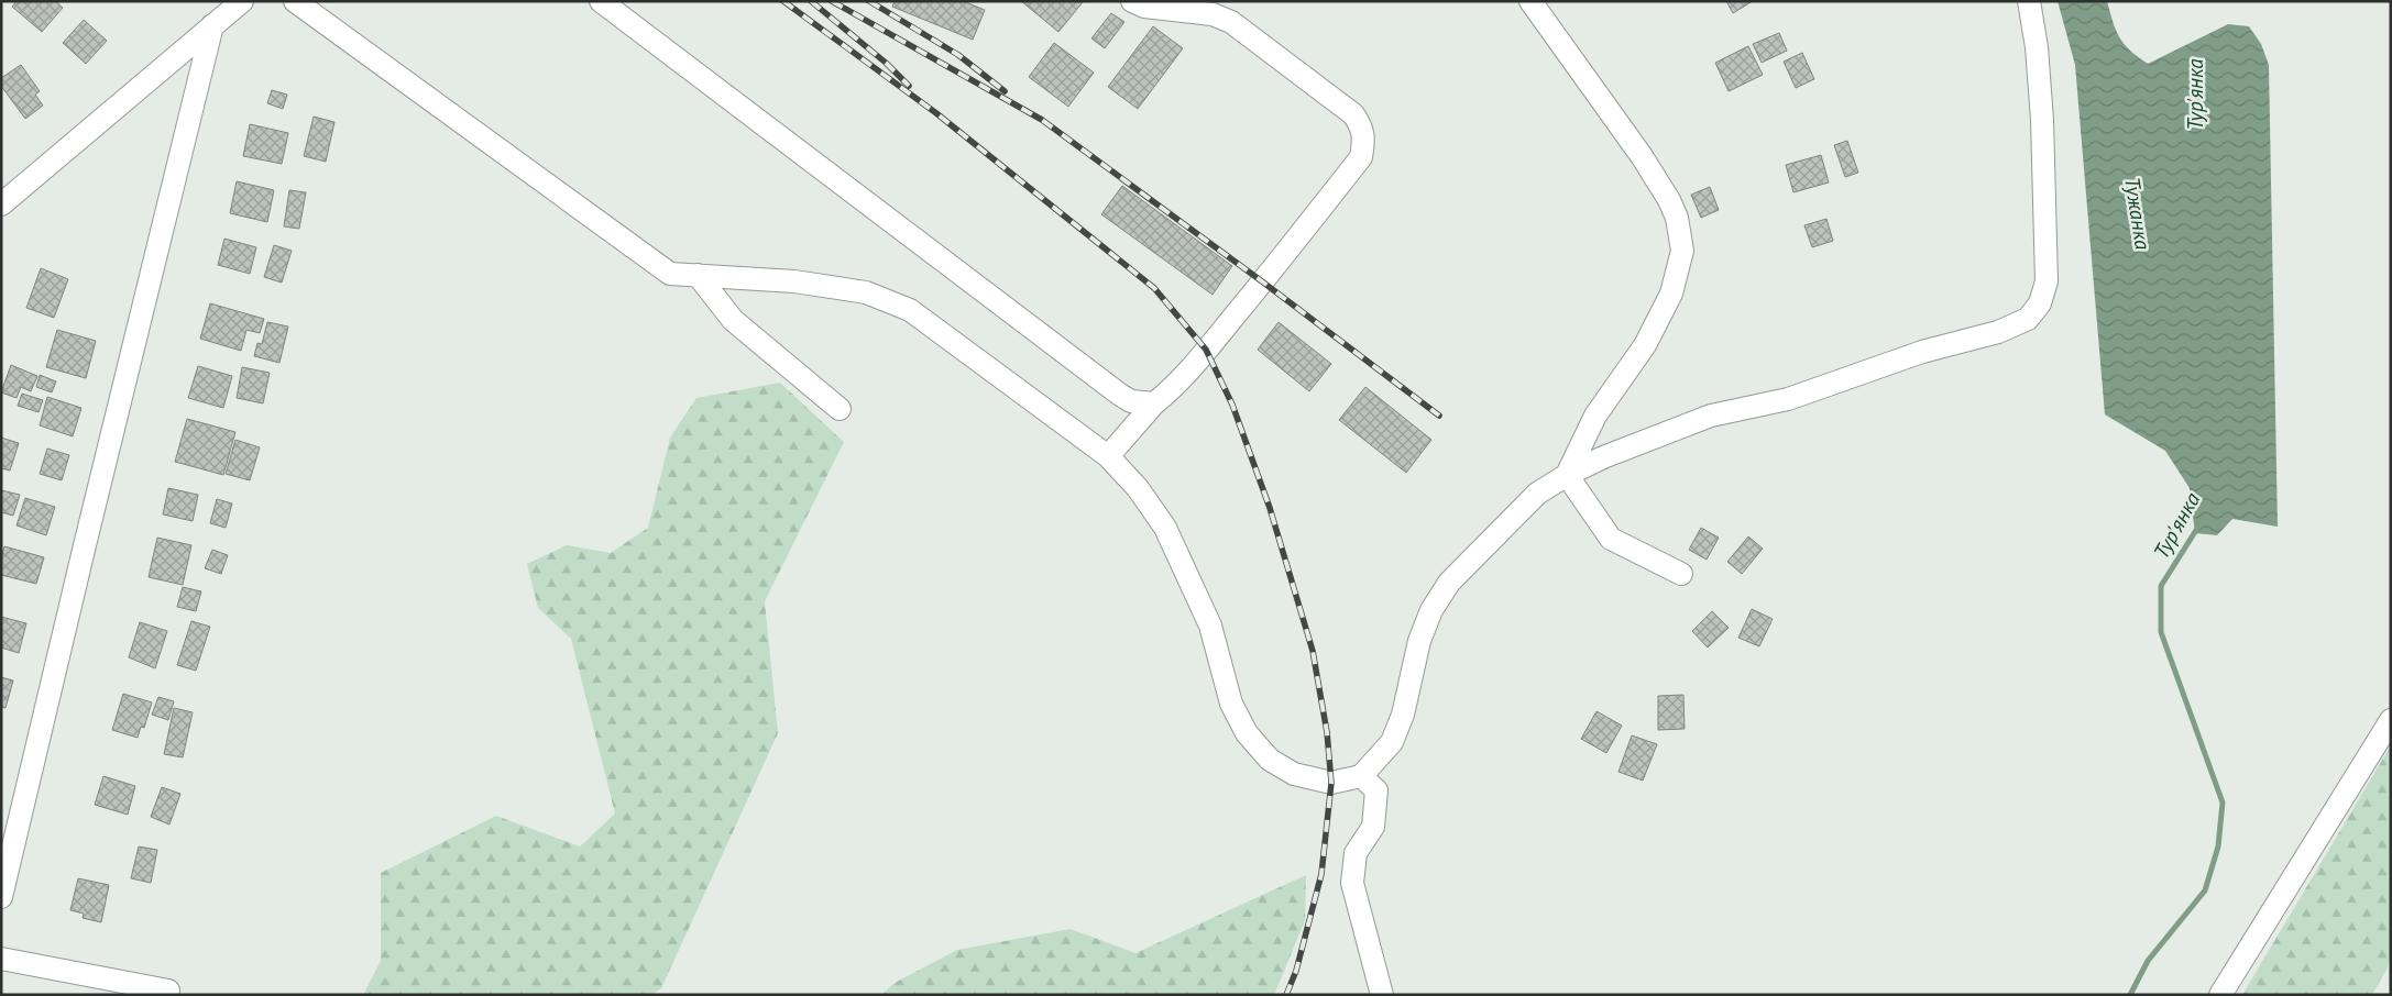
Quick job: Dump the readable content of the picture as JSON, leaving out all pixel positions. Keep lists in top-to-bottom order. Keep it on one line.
{"water":["Тур'янка","Тужанка"]}
